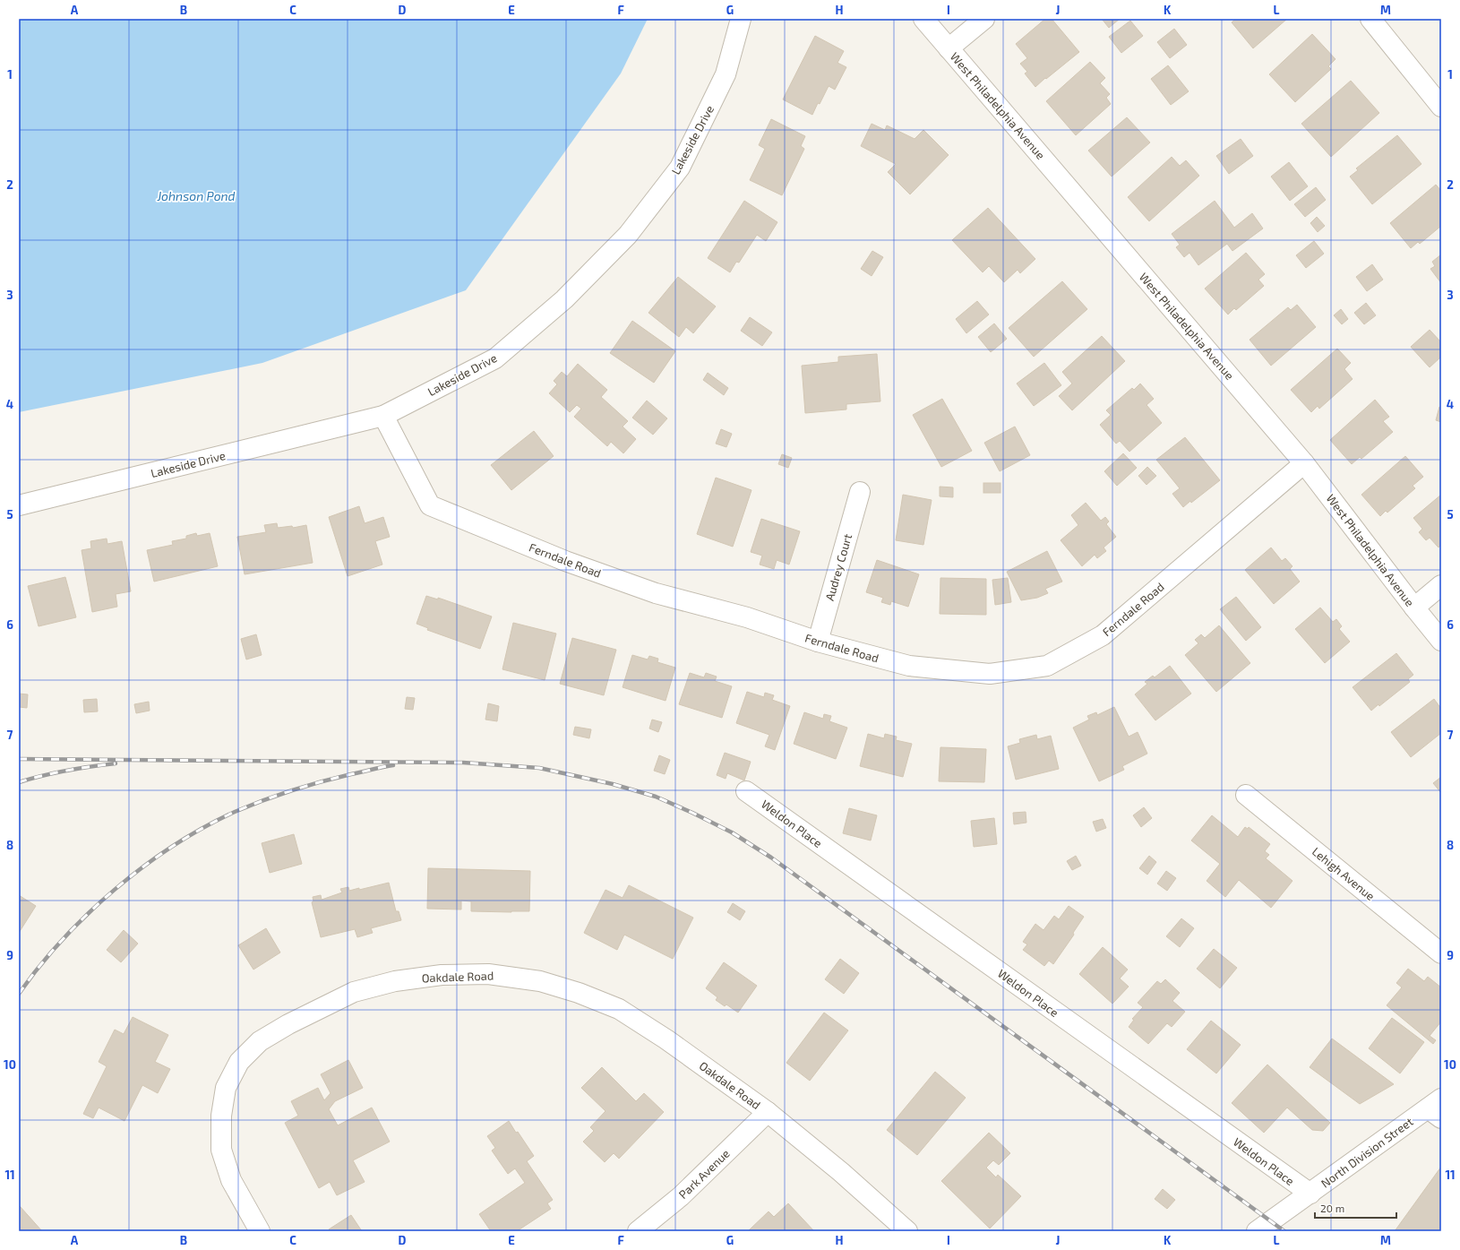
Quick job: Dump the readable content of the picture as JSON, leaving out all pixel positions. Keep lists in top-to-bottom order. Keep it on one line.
{"streets":{"street":["West Philadelphia Avenue","Lakeside Drive","Ferndale Road","Audrey Court","Weldon Place","Lehigh Avenue","Oakdale Road","North Division Street","Park Avenue"]},"crossings":[["West Philadelphia Avenue","Ferndale Road"],["Lakeside Drive","Ferndale Road"],["Ferndale Road","Audrey Court"],["Weldon Place","North Division Street"],["Oakdale Road","Park Avenue"]],"water":["Johnson Pond"],"scale_bar":"20 m","grid":{"columns":["A","B","C","D","E","F","G","H","I","J","K","L","M"],"rows":["1","2","3","4","5","6","7","8","9","10","11"]}}
